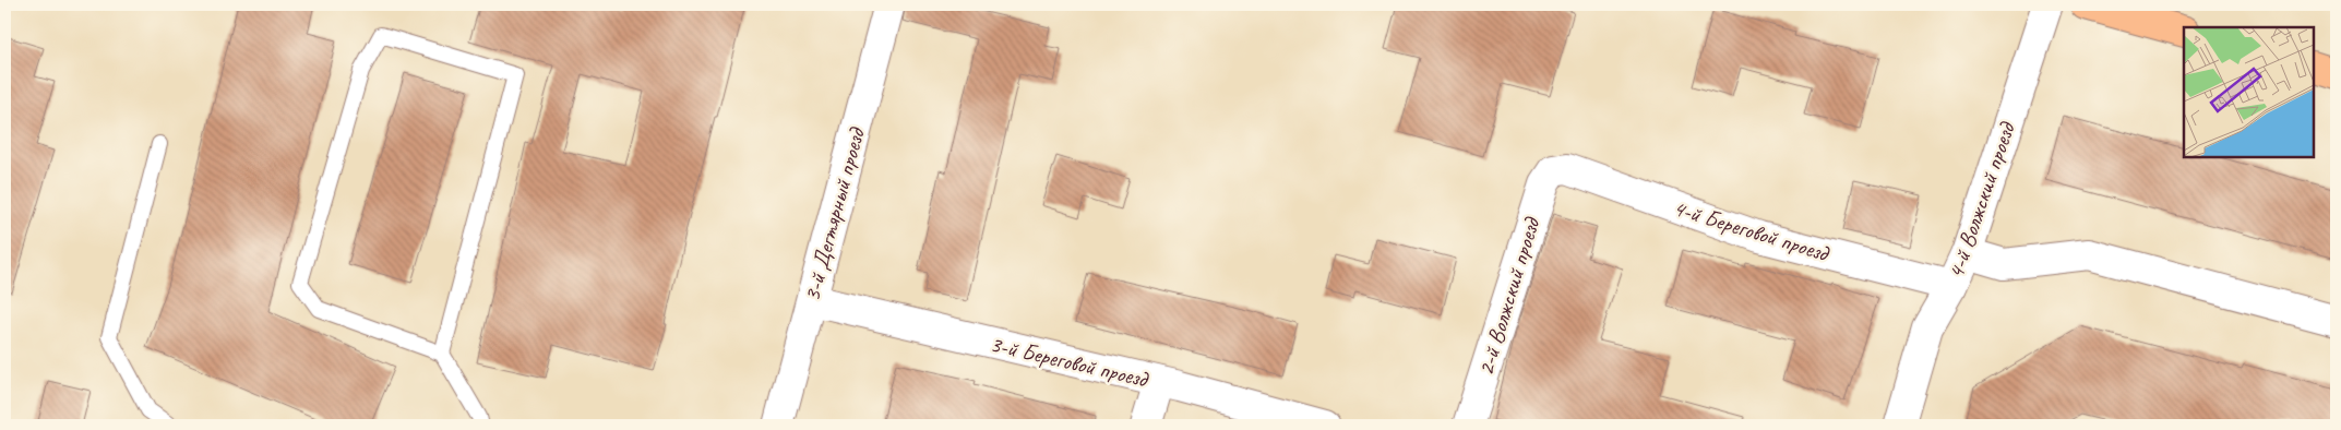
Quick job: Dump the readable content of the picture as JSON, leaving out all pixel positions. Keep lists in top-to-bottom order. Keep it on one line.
{"streets":{"street":["4-й Волжский проезд","3-й Дегтярный проезд","4-й Береговой проезд","2-й Волжский проезд","3-й Береговой проезд"]},"crossings":[["4-й Волжский проезд","4-й Береговой проезд"],["3-й Дегтярный проезд","3-й Береговой проезд"],["4-й Береговой проезд","2-й Волжский проезд"]]}
